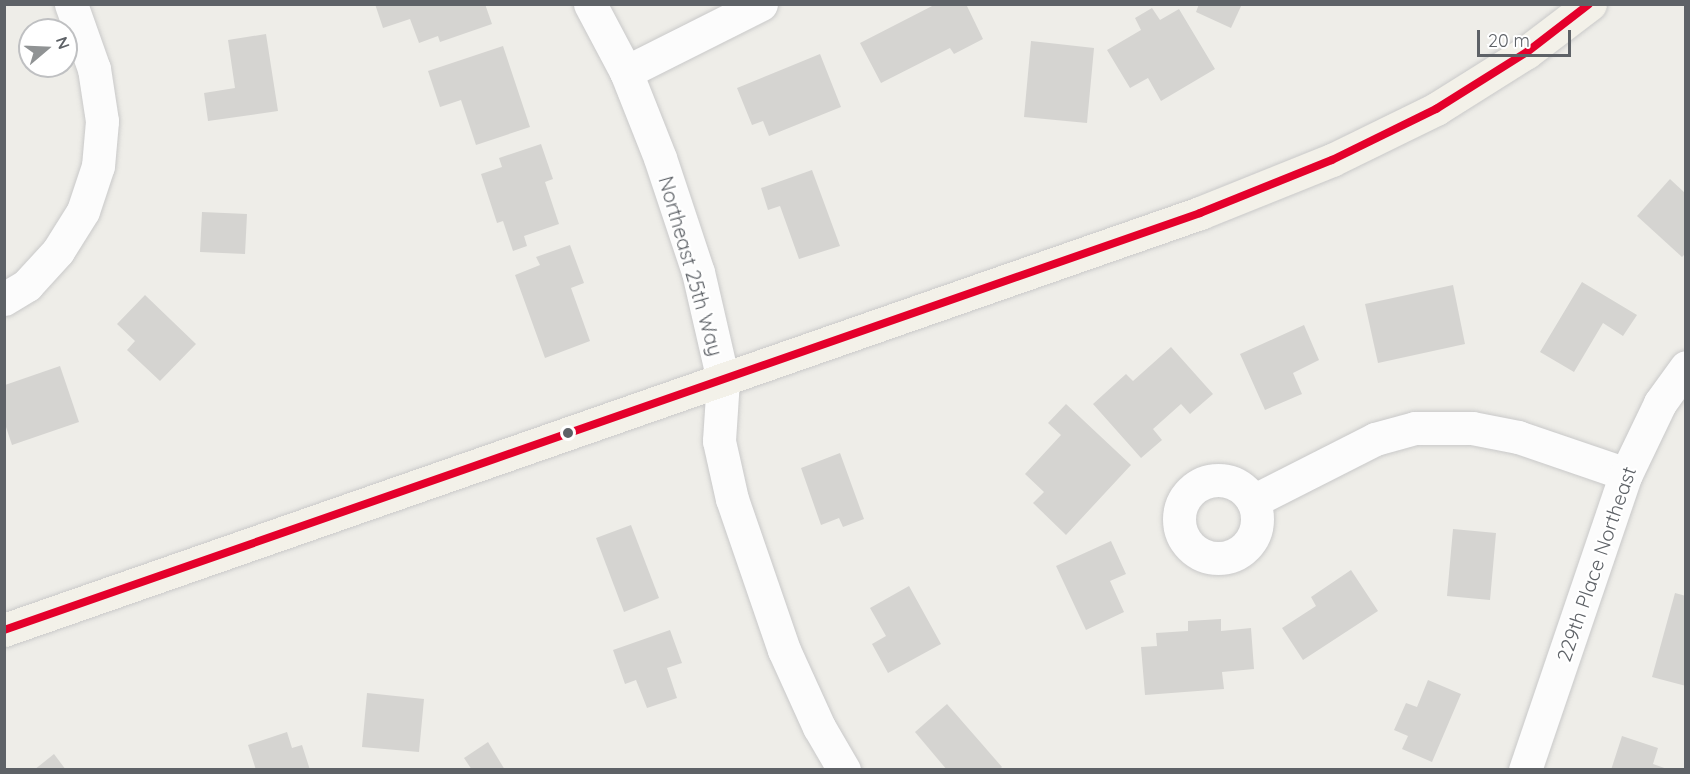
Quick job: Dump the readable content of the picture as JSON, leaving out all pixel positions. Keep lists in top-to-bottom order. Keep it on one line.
{"streets":{"street":["Northeast 25th Way","229th Place Northeast"]},"scale_bar":"20 m","north":"right"}
